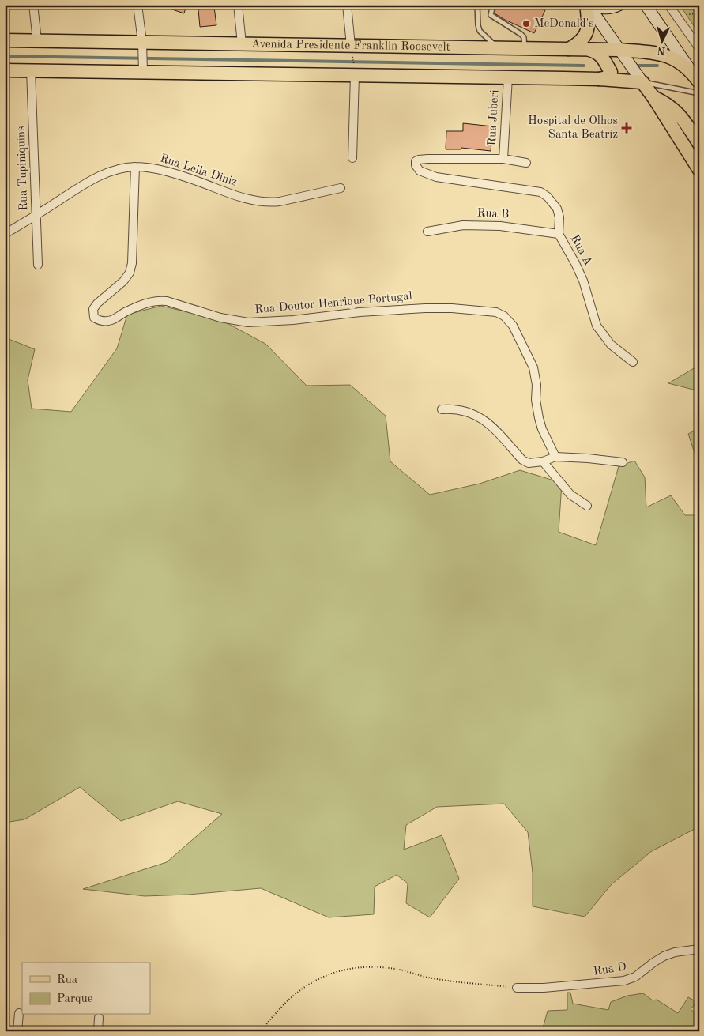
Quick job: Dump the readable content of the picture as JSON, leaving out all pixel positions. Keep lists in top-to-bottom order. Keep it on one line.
{"streets":{"main road":["Avenida Presidente Franklin Roosevelt"],"street":["Rua Juberi","Rua Tupiniquins","Rua Leila Diniz","Rua B","Rua A","Rua Doutor Henrique Portugal","Rua D"]},"crossings":[["Rua Juberi","Rua A"],["Rua Tupiniquins","Rua Leila Diniz"],["Rua Leila Diniz","Rua Doutor Henrique Portugal"],["Rua B","Rua A"]],"places":{"other":["McDonald's"],"health":["Hospital de Olhos Santa Beatriz"]},"legend":["Rua","Parque"],"north":"bottom"}
